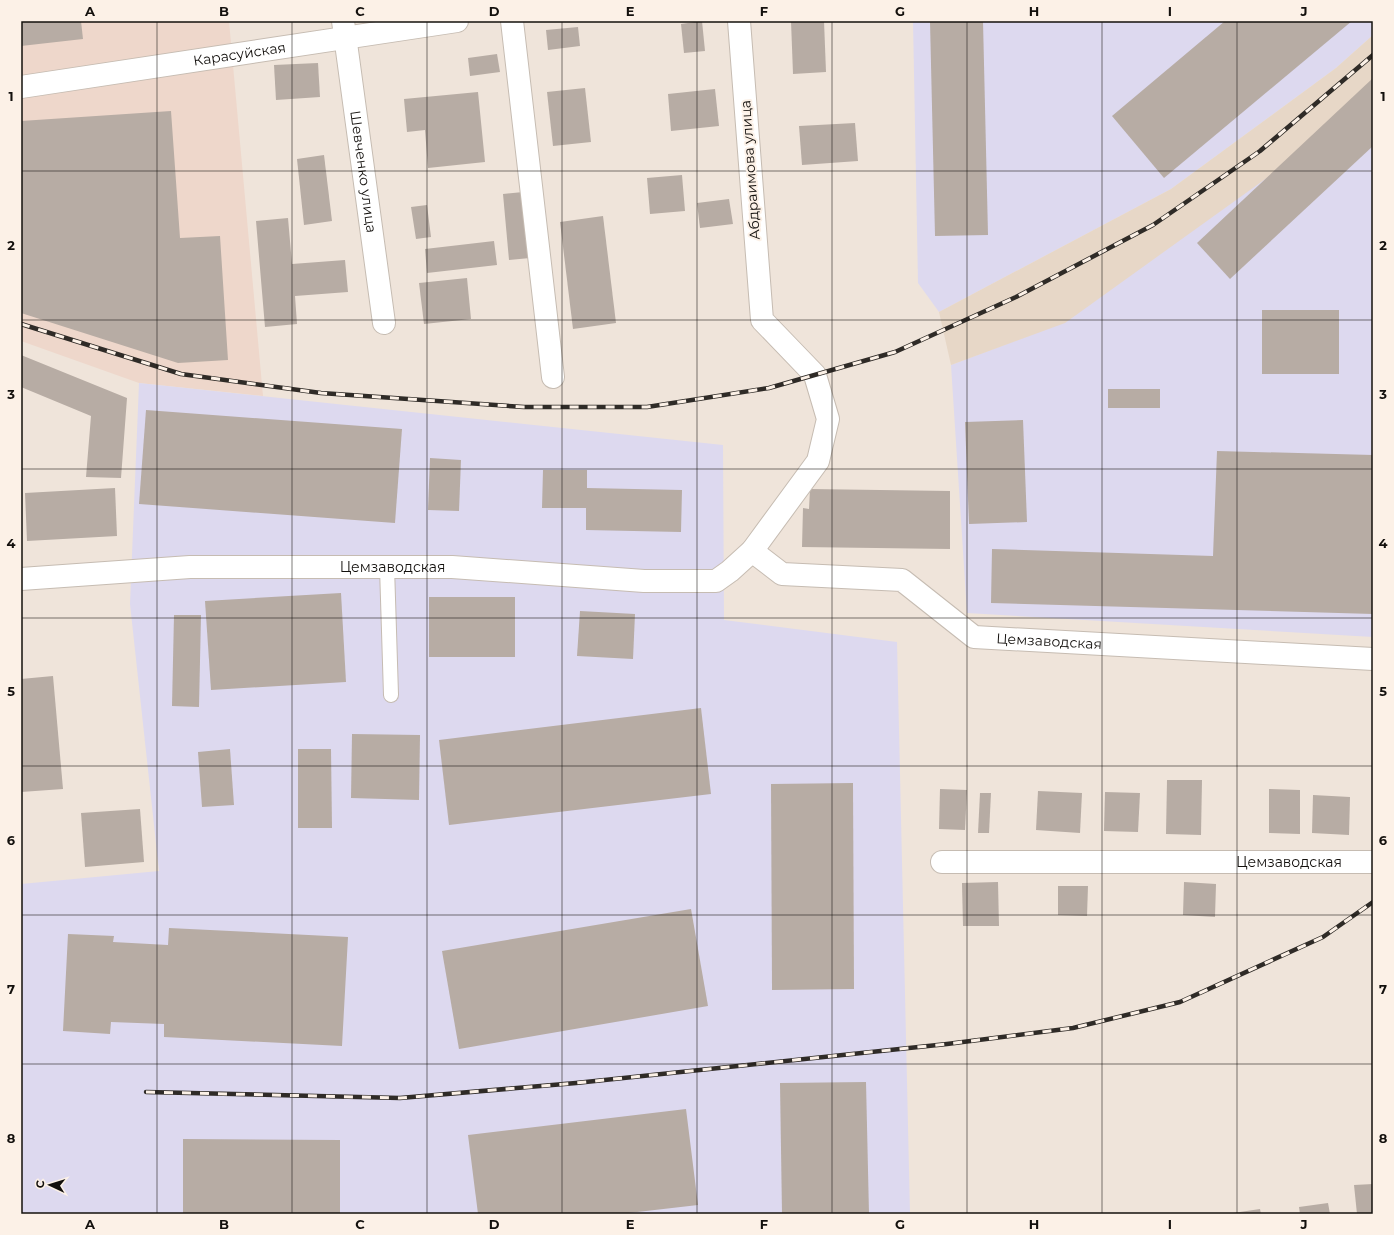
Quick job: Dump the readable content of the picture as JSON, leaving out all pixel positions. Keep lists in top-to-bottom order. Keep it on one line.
{"streets":{"street":["Карасуйская","Абдраимова улица","Шевченко улица","Цемзаводская"]},"crossings":[["Карасуйская","Шевченко улица"],["Абдраимова улица","Цемзаводская"]],"north":"left","grid":{"columns":["A","B","C","D","E","F","G","H","I","J"],"rows":["1","2","3","4","5","6","7","8"]}}
